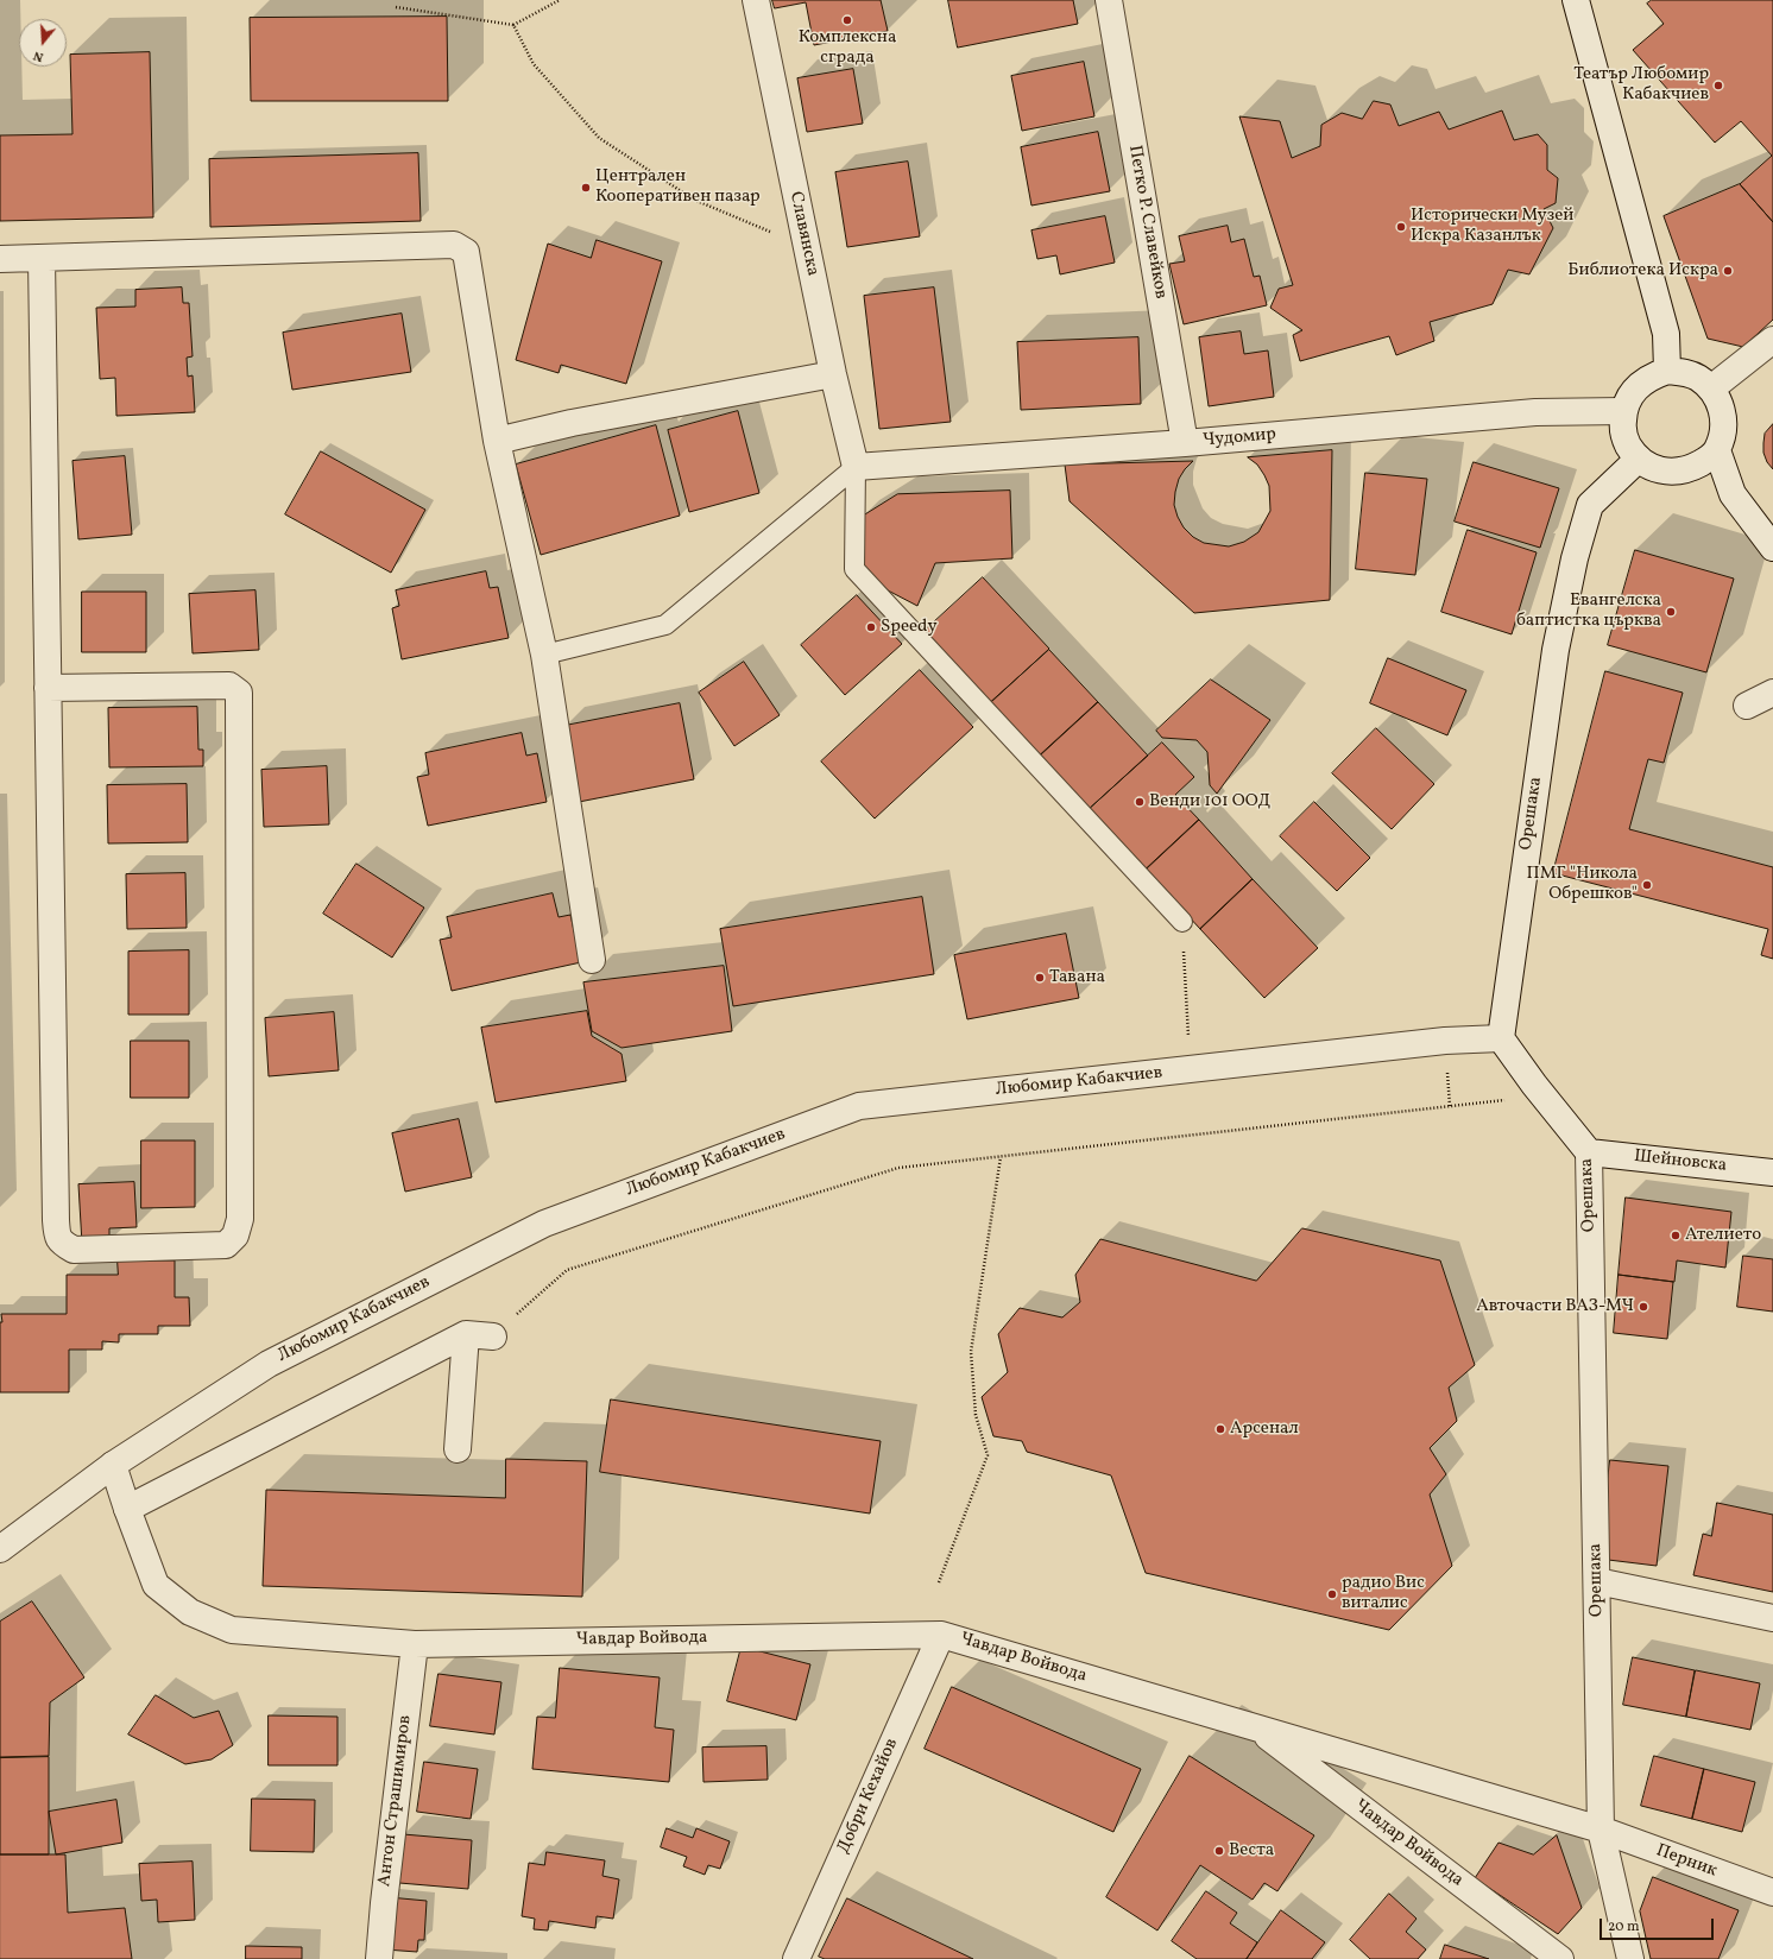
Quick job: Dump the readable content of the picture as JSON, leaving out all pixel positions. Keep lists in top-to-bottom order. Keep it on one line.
{"streets":{"street":["Петко Р. Славейков","Славянска","Чудомир","Орешака","Любомир Кабакчиев","Шейновска","Чавдар Войвода","Добри Кехайов","Антон Страшимиров","Перник"]},"crossings":[["Петко Р. Славейков","Чудомир"],["Славянска","Чудомир"],["Чудомир","Орешака"],["Орешака","Любомир Кабакчиев"],["Орешака","Шейновска"],["Орешака","Чавдар Войвода"],["Орешака","Перник"],["Любомир Кабакчиев","Чавдар Войвода"],["Чавдар Войвода","Добри Кехайов"],["Чавдар Войвода","Антон Страшимиров"],["Чавдар Войвода","Перник"]],"places":["Комплексна сграда","Театър Любомир Кабакчиев","Централен Кооперативен пазар","Исторически Музей Искра Казанлък","Библиотека Искра","Евангелска баптистка църква","Speedy","Венди 101 ООД","ПМГ \"Никола Обрешков\"","Тавана","Ателието","Авточасти ВАЗ-МЧ","Арсенал","радио Вис виталис","Веста"],"scale_bar":"20 m","north":"bottom"}
